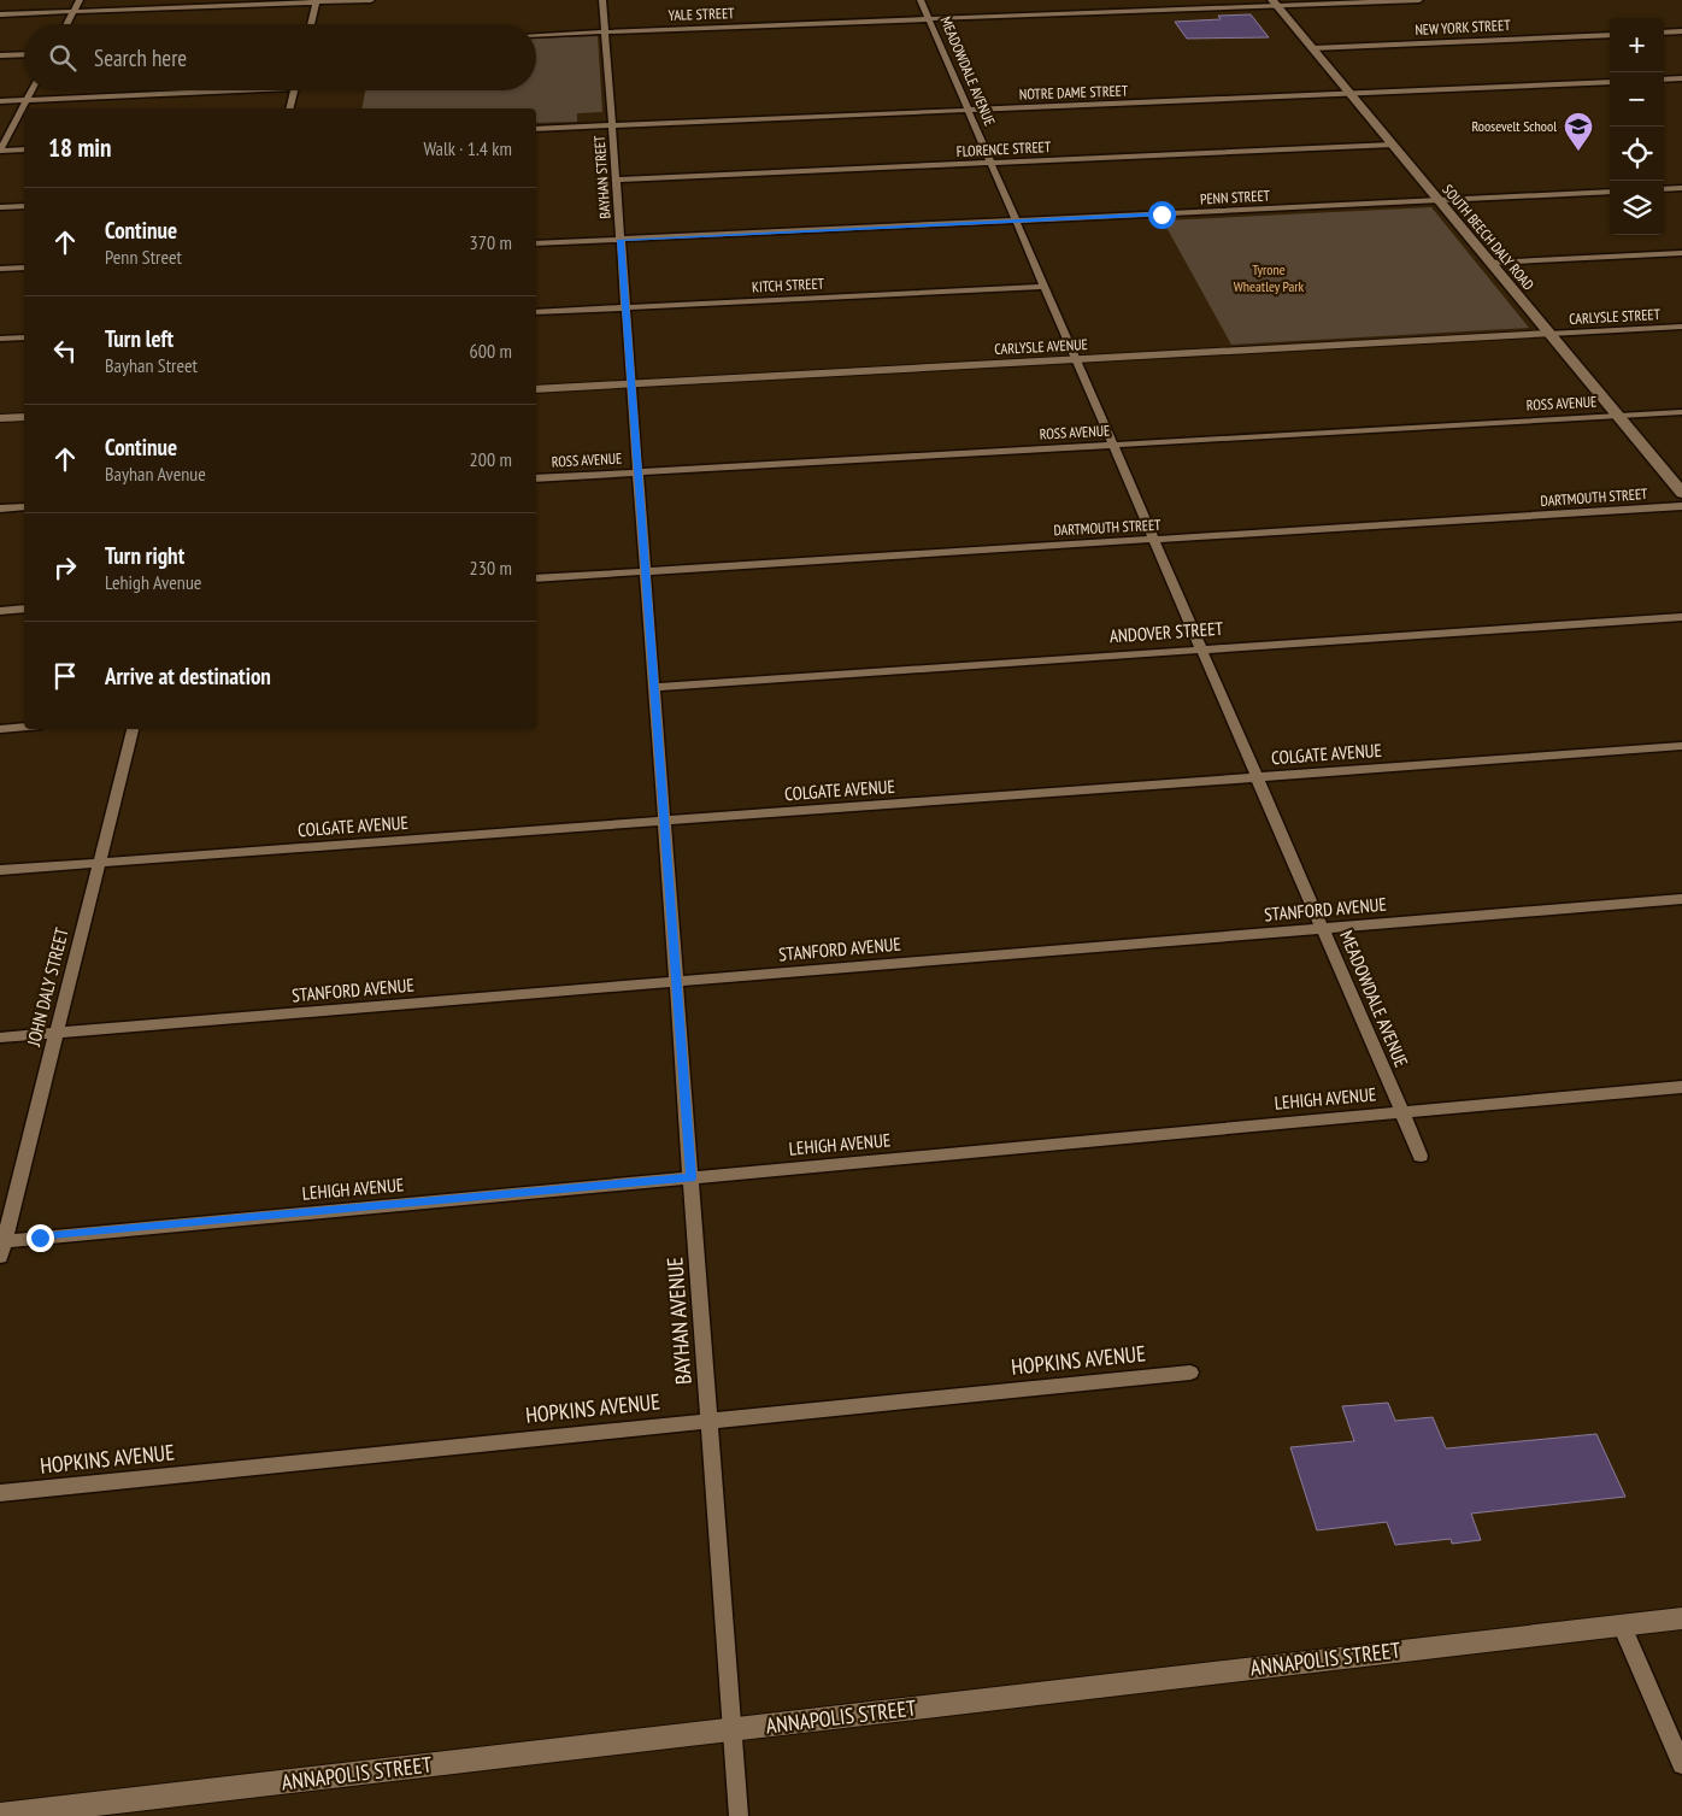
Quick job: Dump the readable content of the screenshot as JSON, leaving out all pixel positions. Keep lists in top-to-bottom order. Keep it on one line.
{"streets":{"main road":["SOUTH BEECH DALY ROAD"],"street":["YALE STREET","NEW YORK STREET","MEADOWDALE AVENUE","NOTRE DAME STREET","FLORENCE STREET","BAYHAN STREET","PENN STREET","KITCH STREET","CARLYSLE STREET","CARLYSLE AVENUE","ROSS AVENUE","DARTMOUTH STREET","ANDOVER STREET","COLGATE AVENUE","STANFORD AVENUE","JOHN DALY STREET","LEHIGH AVENUE","BAYHAN AVENUE","HOPKINS AVENUE","ANNAPOLIS STREET"]},"crossings":[["YALE STREET","MEADOWDALE AVENUE"],["YALE STREET","BAYHAN STREET"],["YALE STREET","SOUTH BEECH DALY ROAD"],["NEW YORK STREET","SOUTH BEECH DALY ROAD"],["MEADOWDALE AVENUE","NOTRE DAME STREET"],["MEADOWDALE AVENUE","FLORENCE STREET"],["MEADOWDALE AVENUE","PENN STREET"],["MEADOWDALE AVENUE","KITCH STREET"],["MEADOWDALE AVENUE","CARLYSLE AVENUE"],["MEADOWDALE AVENUE","ROSS AVENUE"],["MEADOWDALE AVENUE","DARTMOUTH STREET"],["MEADOWDALE AVENUE","ANDOVER STREET"],["MEADOWDALE AVENUE","COLGATE AVENUE"],["MEADOWDALE AVENUE","STANFORD AVENUE"],["MEADOWDALE AVENUE","LEHIGH AVENUE"],["NOTRE DAME STREET","BAYHAN STREET"],["NOTRE DAME STREET","SOUTH BEECH DALY ROAD"],["FLORENCE STREET","BAYHAN STREET"],["FLORENCE STREET","SOUTH BEECH DALY ROAD"],["BAYHAN STREET","PENN STREET"],["BAYHAN STREET","KITCH STREET"],["BAYHAN STREET","CARLYSLE AVENUE"],["BAYHAN STREET","ROSS AVENUE"],["BAYHAN STREET","DARTMOUTH STREET"],["BAYHAN STREET","ANDOVER STREET"],["BAYHAN STREET","COLGATE AVENUE"],["BAYHAN STREET","BAYHAN AVENUE"],["PENN STREET","SOUTH BEECH DALY ROAD"],["SOUTH BEECH DALY ROAD","CARLYSLE STREET"],["SOUTH BEECH DALY ROAD","CARLYSLE AVENUE"],["SOUTH BEECH DALY ROAD","ROSS AVENUE"],["CARLYSLE STREET","CARLYSLE AVENUE"],["COLGATE AVENUE","JOHN DALY STREET"],["COLGATE AVENUE","BAYHAN AVENUE"],["STANFORD AVENUE","JOHN DALY STREET"],["STANFORD AVENUE","BAYHAN AVENUE"],["JOHN DALY STREET","LEHIGH AVENUE"],["LEHIGH AVENUE","BAYHAN AVENUE"],["BAYHAN AVENUE","HOPKINS AVENUE"],["BAYHAN AVENUE","ANNAPOLIS STREET"]],"parks":["Tyrone Wheatley Park"],"places":{"school or university":["Roosevelt School"]},"page":{"map_buttons":["+","−"],"search":"Search here","heading":["18 min","Walk · 1.4 km"],"list":[["Continue","Penn Street","370 m"],["Turn left","Bayhan Street","600 m"],["Continue","Bayhan Avenue","200 m"],["Turn right","Lehigh Avenue","230 m"],"Arrive at destination"]}}
